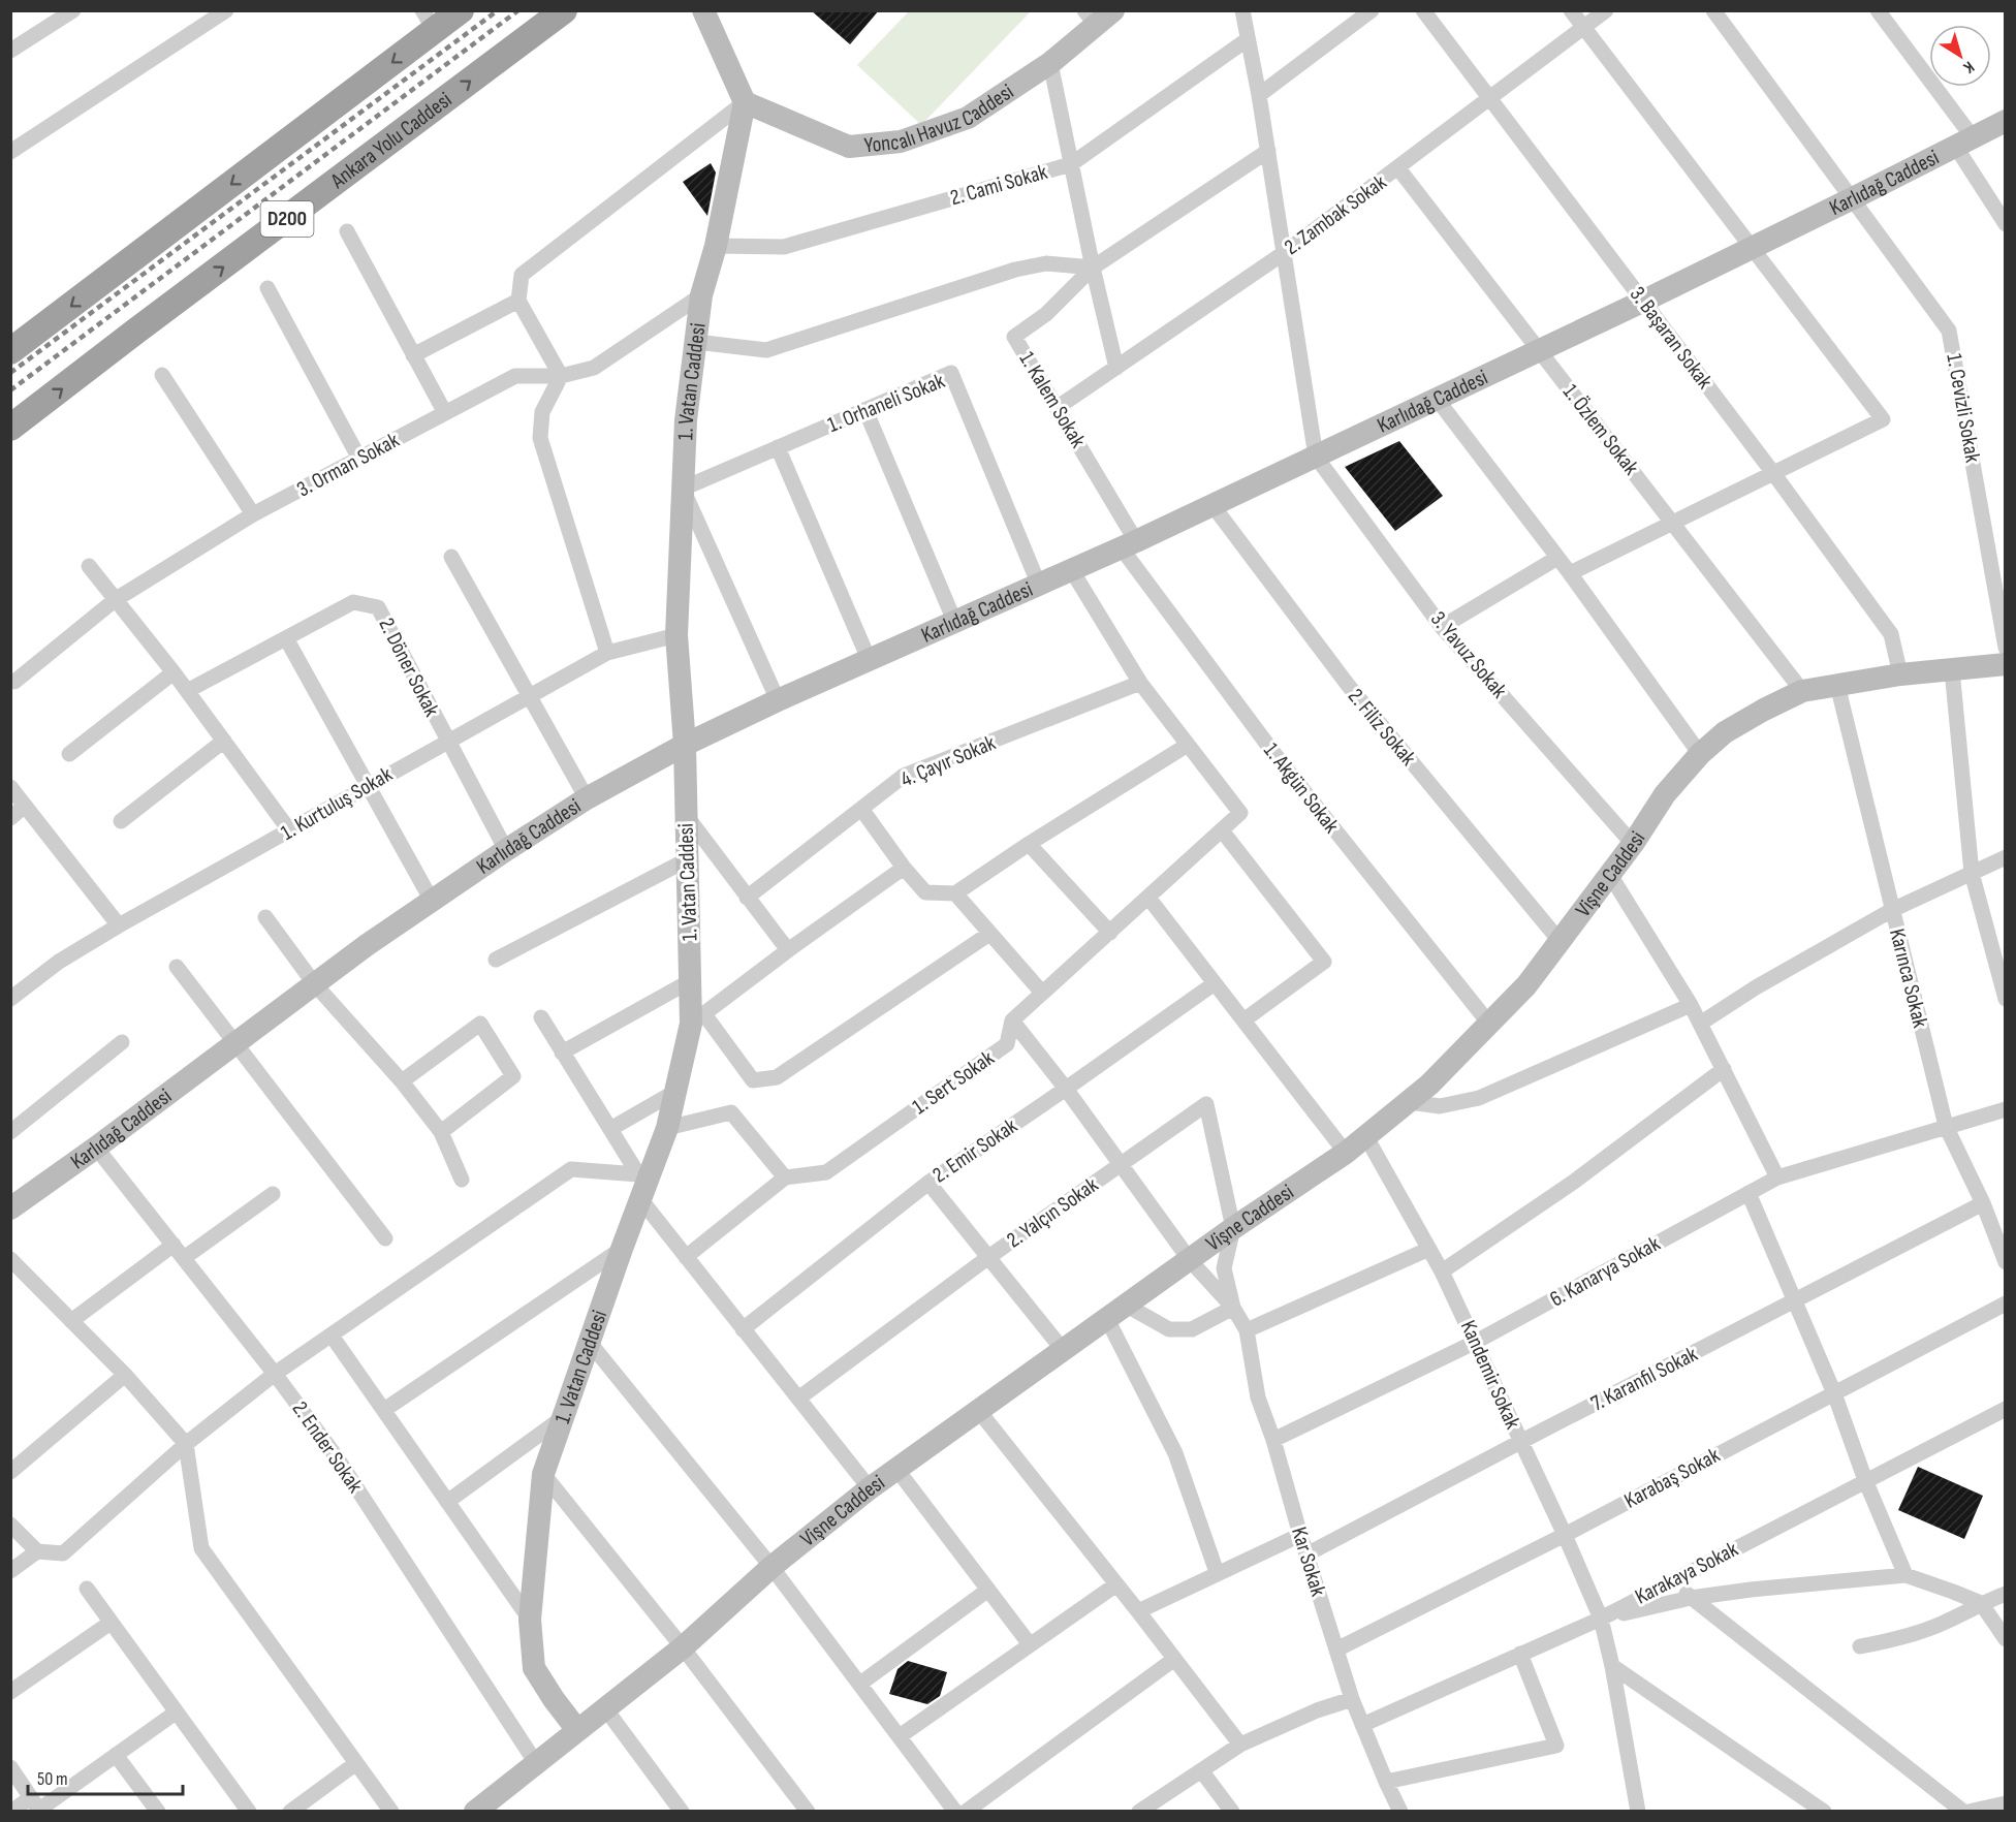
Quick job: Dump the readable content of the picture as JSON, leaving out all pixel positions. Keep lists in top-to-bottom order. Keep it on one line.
{"streets":{"highway":["Ankara Yolu Caddesi","D200"],"main road":["Yoncalı Havuz Caddesi","Karlıdağ Caddesi","1. Vatan Caddesi","Vişne Caddesi"],"street":["2. Cami Sokak","2. Zambak Sokak","3. Başaran Sokak","1. Kalem Sokak","1. Orhaneli Sokak","1. Cevizli Sokak","1. Özlem Sokak","3. Orman Sokak","3. Yavuz Sokak","2. Döner Sokak","2. Filiz Sokak","4. Çayır Sokak","1. Akgün Sokak","1. Kurtuluş Sokak","Karınca Sokak","1. Sert Sokak","2. Emir Sokak","2. Yalçın Sokak","6. Kanarya Sokak","Kandemir Sokak","7. Karanfil Sokak","2. Ender Sokak","Karabaş Sokak","Kar Sokak","Karakaya Sokak"]},"crossings":[["Yoncalı Havuz Caddesi","1. Vatan Caddesi"],["Karlıdağ Caddesi","3. Başaran Sokak"],["Karlıdağ Caddesi","1. Vatan Caddesi"],["Karlıdağ Caddesi","1. Kalem Sokak"],["Karlıdağ Caddesi","1. Orhaneli Sokak"],["Karlıdağ Caddesi","1. Cevizli Sokak"],["Karlıdağ Caddesi","1. Özlem Sokak"],["Karlıdağ Caddesi","3. Yavuz Sokak"],["Karlıdağ Caddesi","2. Döner Sokak"],["Karlıdağ Caddesi","2. Filiz Sokak"],["Karlıdağ Caddesi","1. Akgün Sokak"],["Karlıdağ Caddesi","2. Ender Sokak"],["2. Cami Sokak","1. Vatan Caddesi"],["2. Zambak Sokak","3. Başaran Sokak"],["2. Zambak Sokak","1. Kalem Sokak"],["2. Zambak Sokak","1. Özlem Sokak"],["3. Başaran Sokak","Vişne Caddesi"],["1. Vatan Caddesi","1. Orhaneli Sokak"],["1. Vatan Caddesi","3. Orman Sokak"],["1. Vatan Caddesi","1. Kurtuluş Sokak"],["1. Vatan Caddesi","Vişne Caddesi"],["1. Kalem Sokak","1. Akgün Sokak"],["1. Özlem Sokak","Vişne Caddesi"],["3. Yavuz Sokak","Vişne Caddesi"],["2. Döner Sokak","1. Kurtuluş Sokak"],["2. Filiz Sokak","Vişne Caddesi"],["1. Akgün Sokak","Vişne Caddesi"],["Vişne Caddesi","Karınca Sokak"],["Vişne Caddesi","2. Yalçın Sokak"],["Vişne Caddesi","Kandemir Sokak"],["Vişne Caddesi","2. Ender Sokak"],["Vişne Caddesi","Kar Sokak"],["Karınca Sokak","6. Kanarya Sokak"],["Karınca Sokak","7. Karanfil Sokak"],["1. Sert Sokak","Kar Sokak"],["2. Emir Sokak","Kar Sokak"],["2. Yalçın Sokak","Kar Sokak"],["6. Kanarya Sokak","Kandemir Sokak"],["6. Kanarya Sokak","Kar Sokak"],["Kandemir Sokak","7. Karanfil Sokak"],["Kandemir Sokak","Karabaş Sokak"],["Kandemir Sokak","Karakaya Sokak"],["7. Karanfil Sokak","Kar Sokak"],["Karabaş Sokak","Kar Sokak"],["Kar Sokak","Karakaya Sokak"]],"scale_bar":"50 m","north":"bottom right"}
